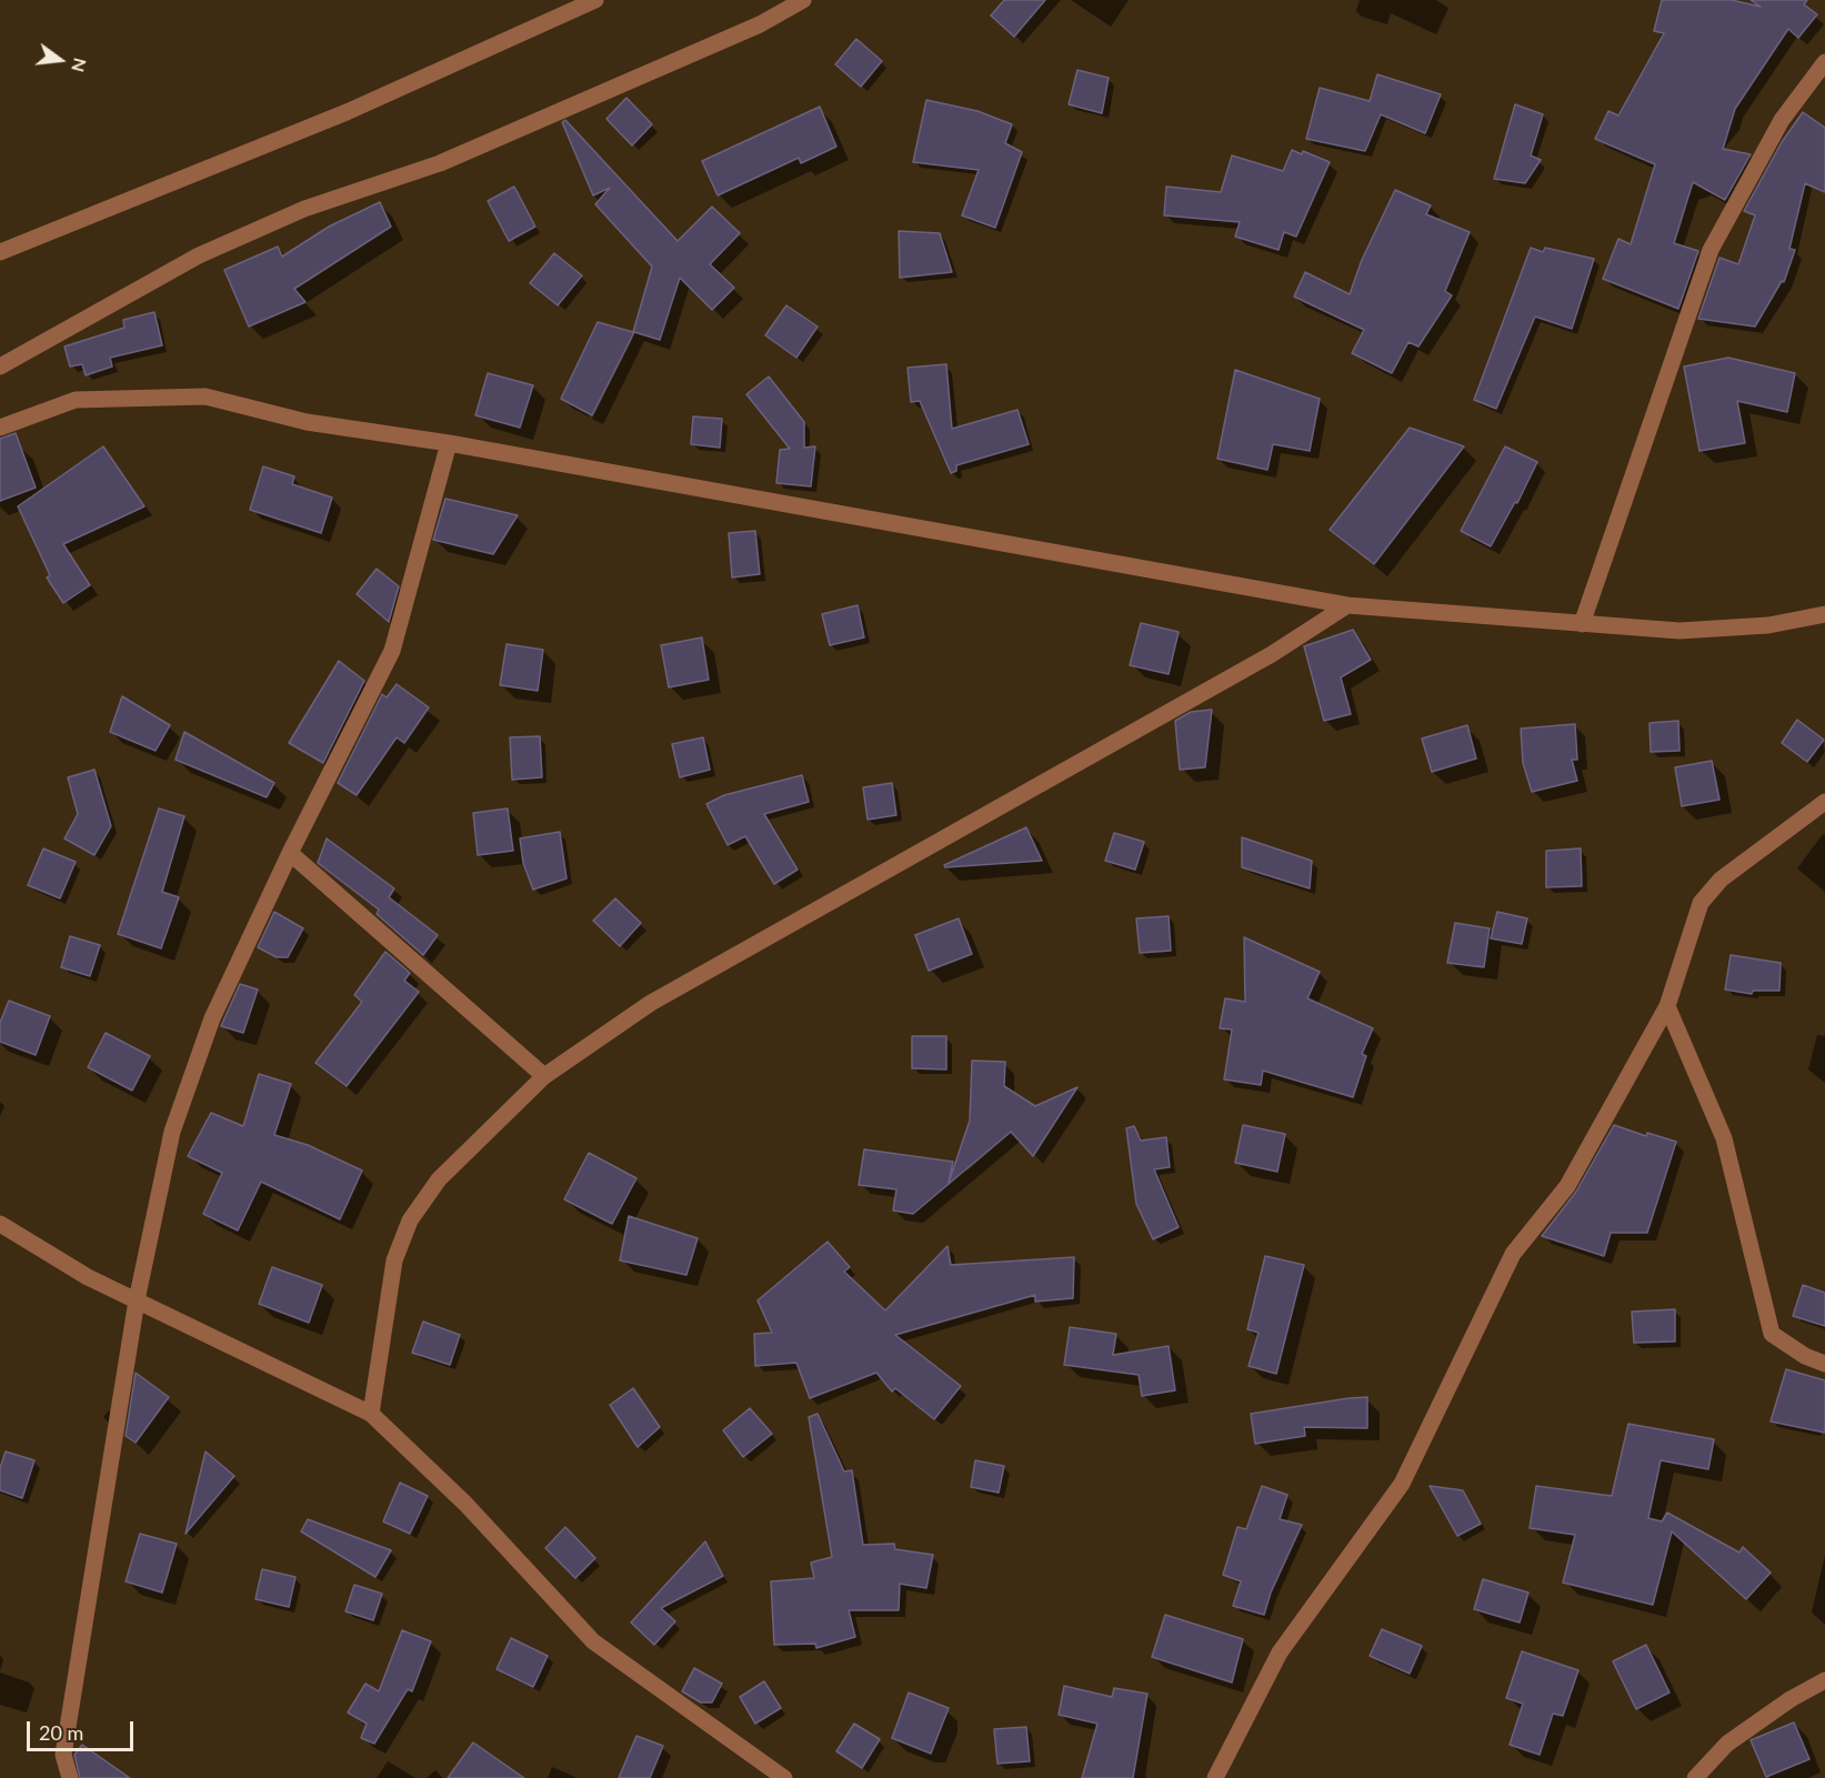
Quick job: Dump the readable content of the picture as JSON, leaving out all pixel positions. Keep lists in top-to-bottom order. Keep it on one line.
{"scale_bar":"20 m","north":"right"}
